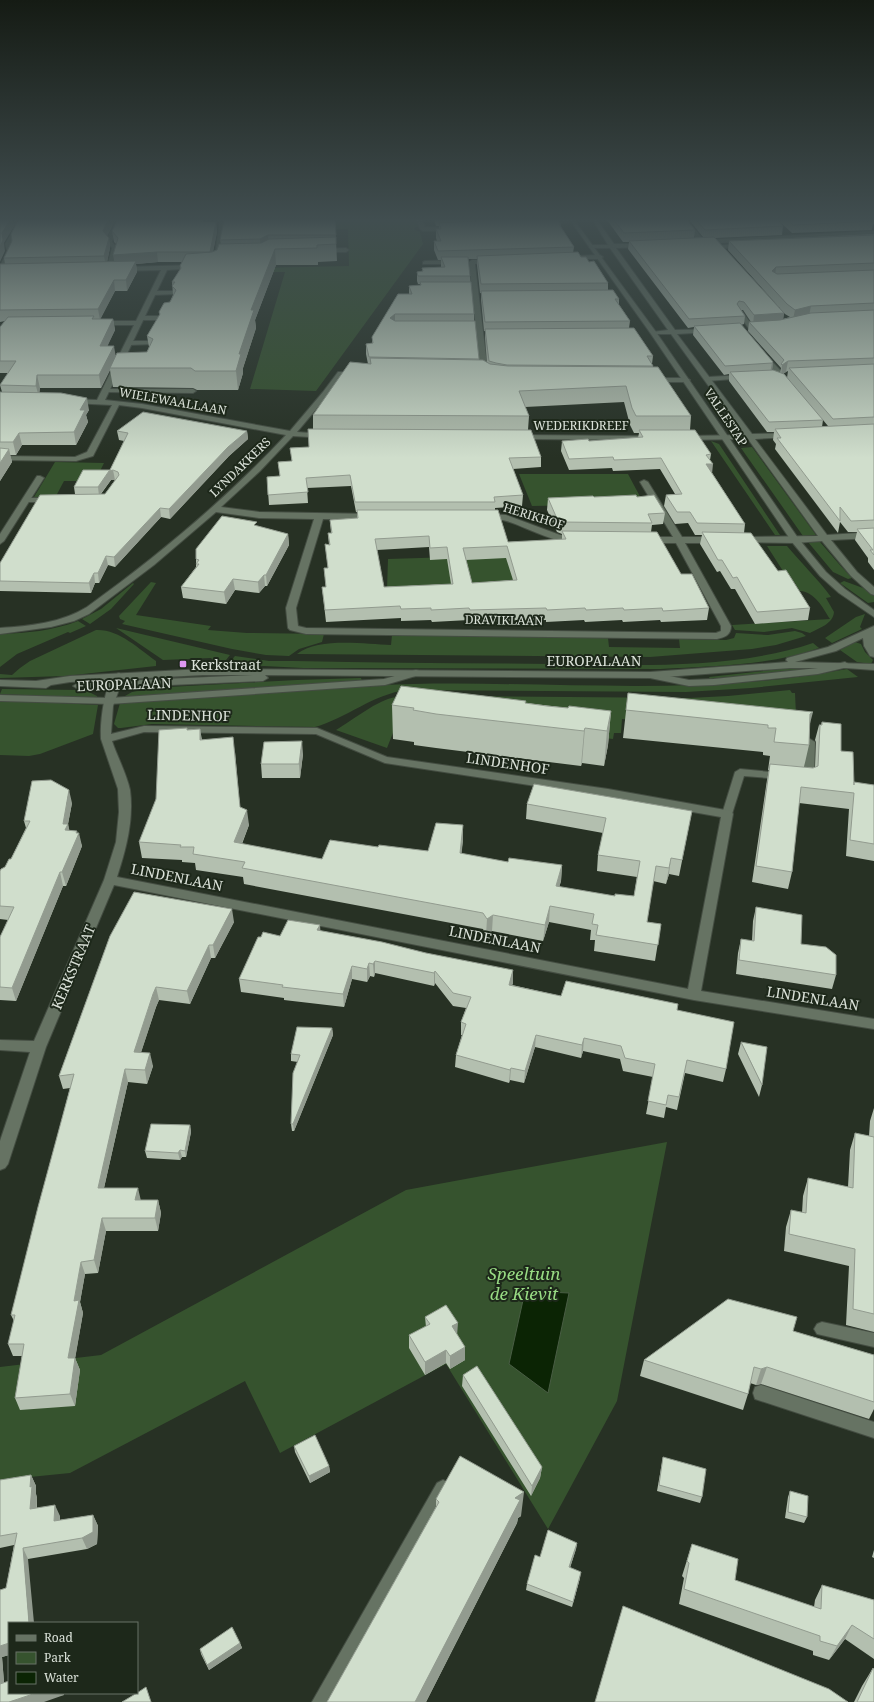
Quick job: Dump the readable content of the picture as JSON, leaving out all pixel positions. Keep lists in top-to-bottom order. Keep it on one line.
{"streets":{"street":["WIELEWAALLAAN","VALLESTAP","WEDERIKDREEF","LYNDAKKERS","HERIKHOF","DRAVIKLAAN","EUROPALAAN","LINDENHOF","LINDENLAAN","KERKSTRAAT"]},"crossings":[["WIELEWAALLAAN","LYNDAKKERS"],["EUROPALAAN","KERKSTRAAT"],["LINDENHOF","KERKSTRAAT"],["LINDENLAAN","KERKSTRAAT"]],"parks":["Speeltuin de Kievit"],"places":{"transit":["Kerkstraat"]},"legend":["Road","Park","Water"]}
